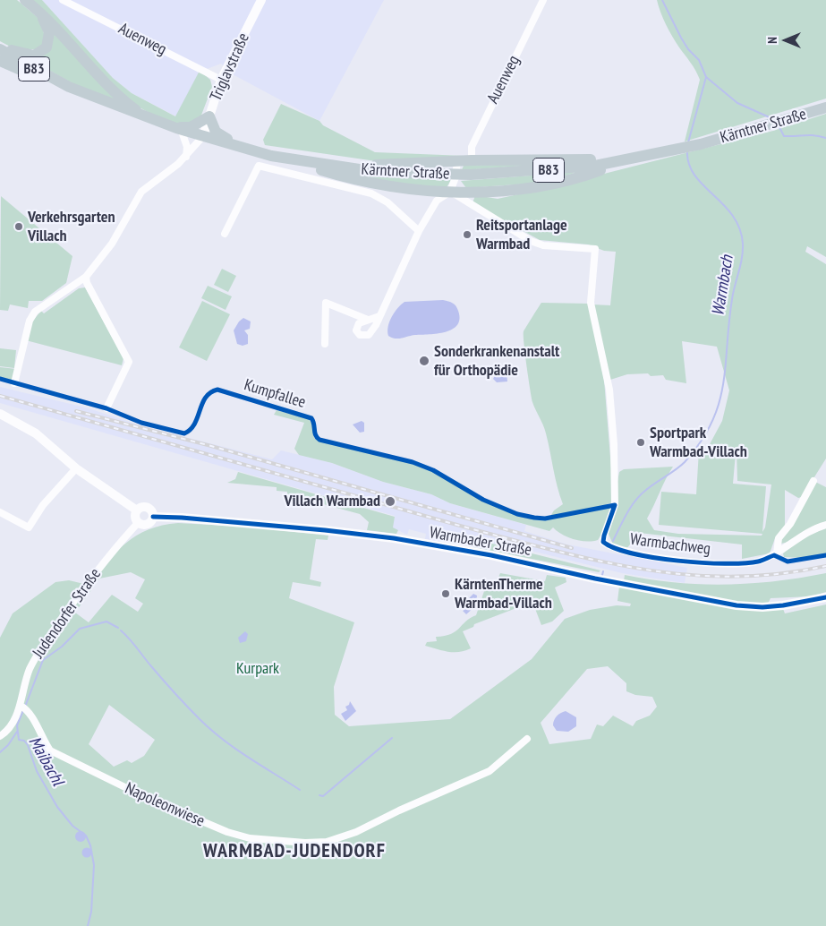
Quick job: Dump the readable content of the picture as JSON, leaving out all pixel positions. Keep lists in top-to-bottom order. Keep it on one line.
{"streets":{"main road":["B83","Kärntner Straße"],"street":["Auenweg","Triglavstraße","Warmbader Straße","Warmbachweg","Judendorfer Straße","Napoleonwiese"],"cycle path":["Kumpfallee"]},"crossings":[["Auenweg","Triglavstraße"],["Triglavstraße","Kärntner Straße"],["Warmbader Straße","Judendorfer Straße"],["Judendorfer Straße","Napoleonwiese"]],"districts":["WARMBAD-JUDENDORF"],"water":["Warmbach","Maibachl"],"parks":["Kurpark"],"places":["Verkehrsgarten Villach","Reitsportanlage Warmbad","Sonderkrankenanstalt für Orthopädie","Sportpark Warmbad-Villach","Villach Warmbad","KärntenTherme Warmbad-Villach"],"north":"left"}
